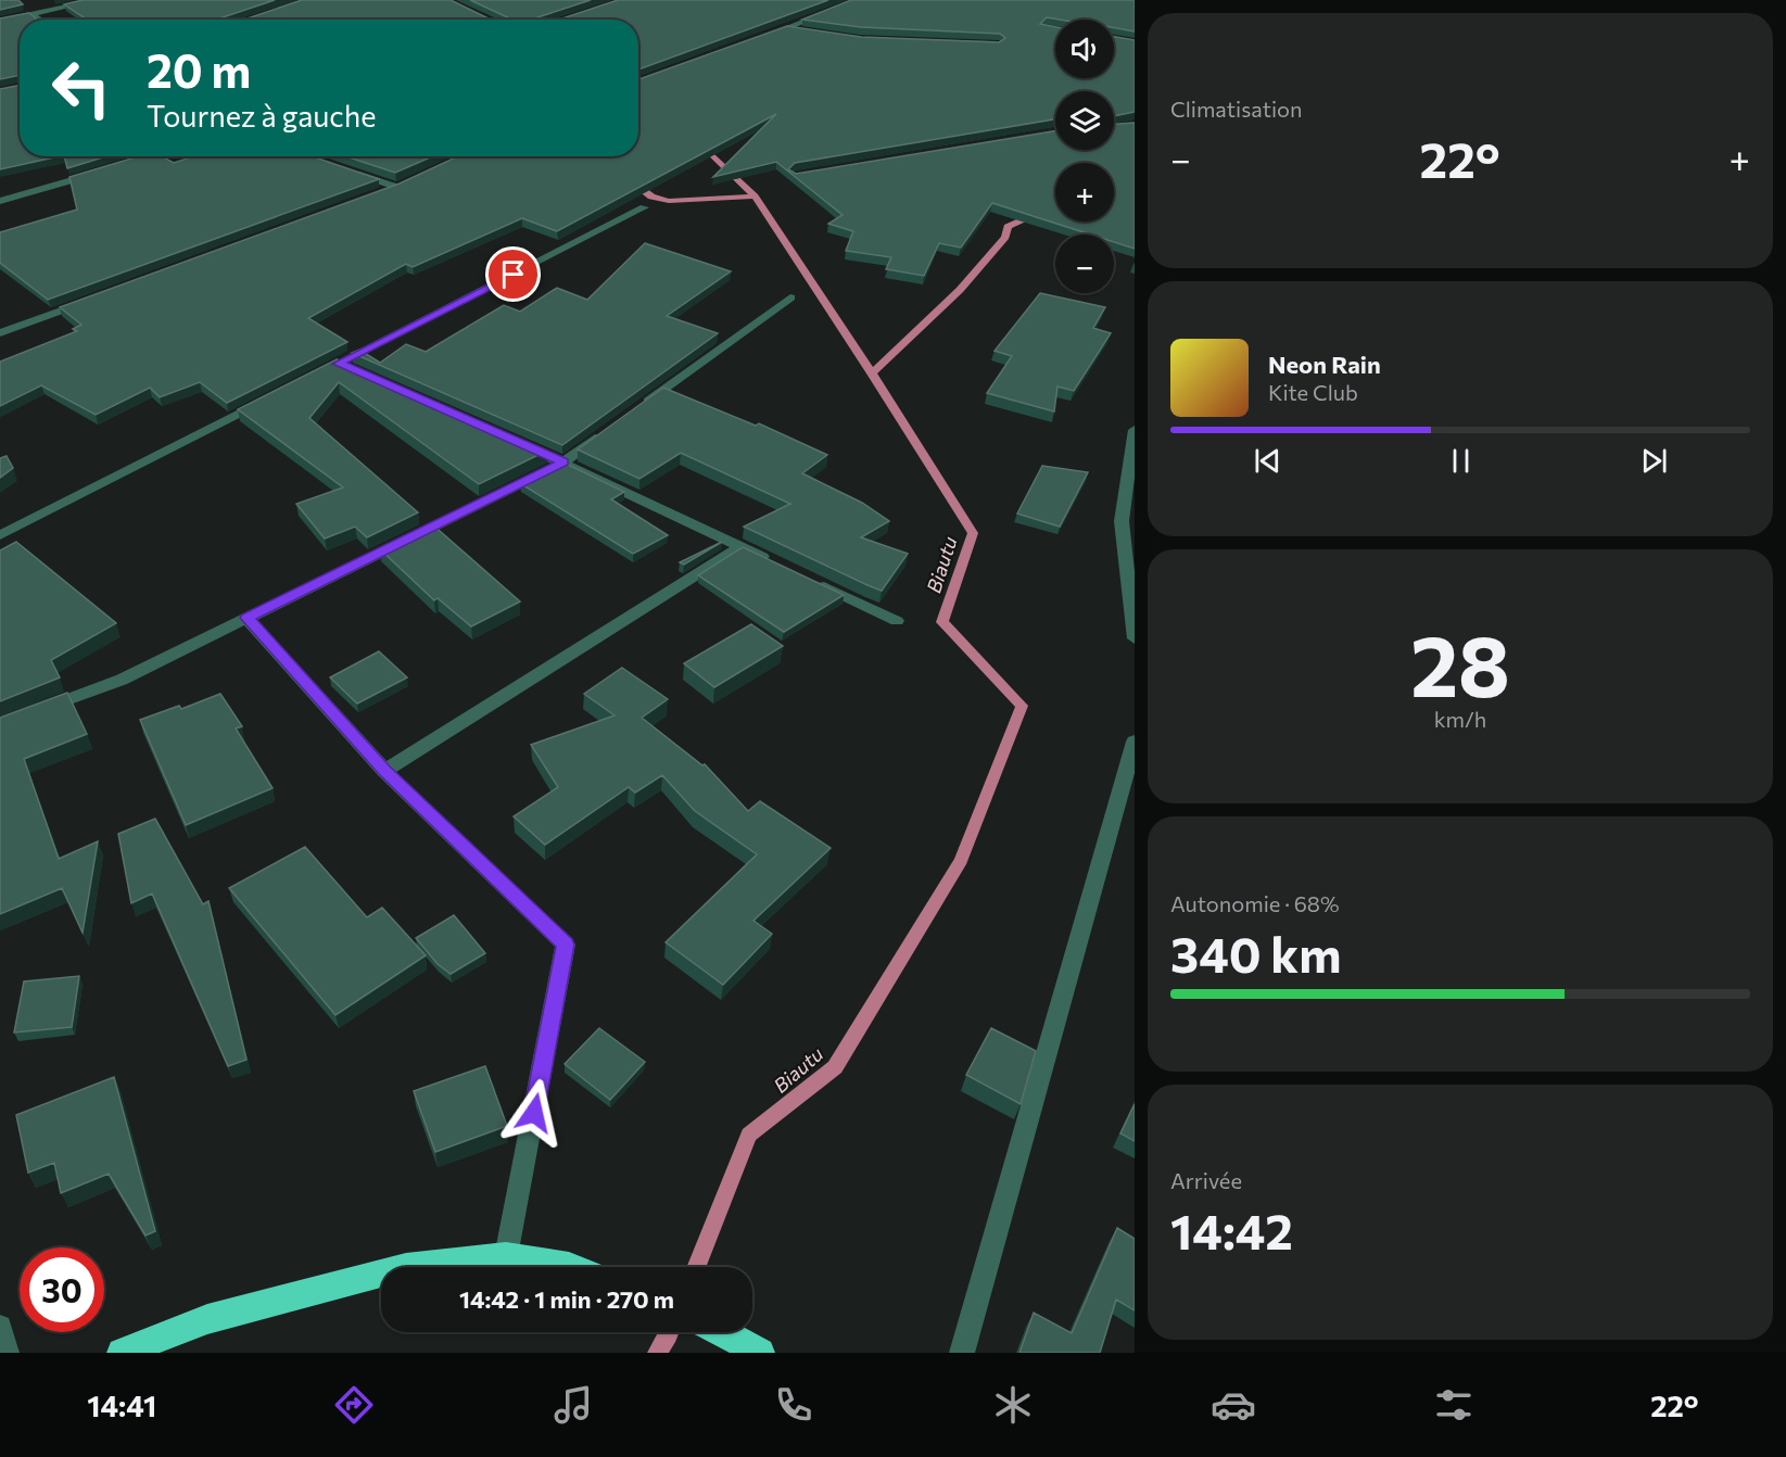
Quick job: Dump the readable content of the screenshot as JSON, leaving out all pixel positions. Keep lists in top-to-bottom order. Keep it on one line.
{"water":["Biautu"],"page":{"tile":["Climatisation",["28","km/h"],["Autonomie · 68%","340 km"],["Arrivée","14:42"]],"map_buttons":["+","−"],"turn":["20 m","Tournez à gauche"],"heat":["−","22°","+"],"song":["Neon Rain","Kite Club"],"limit":"30","trip":"14:42 · 1 min · 270 m","tabs":["14:41","22°"]}}
